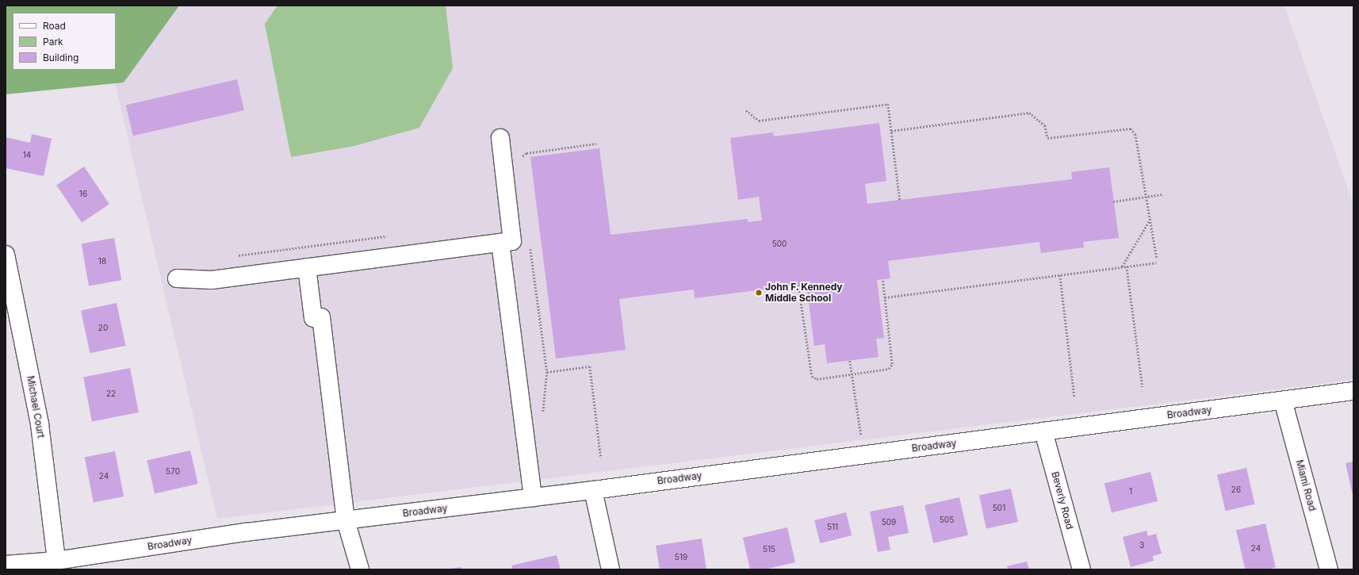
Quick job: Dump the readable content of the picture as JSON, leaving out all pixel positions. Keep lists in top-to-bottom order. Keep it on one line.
{"streets":{"main road":["Michael Court","Broadway","Miami Road","Beverly Road"]},"crossings":[["Michael Court","Broadway"],["Broadway","Miami Road"],["Broadway","Beverly Road"]],"places":["John F. Kennedy Middle School"],"house_numbers":["14","16","500","18","20","22","570","24","26","1","501","505","509","511","3","24","515","519"],"legend":["Road","Park","Building"]}
